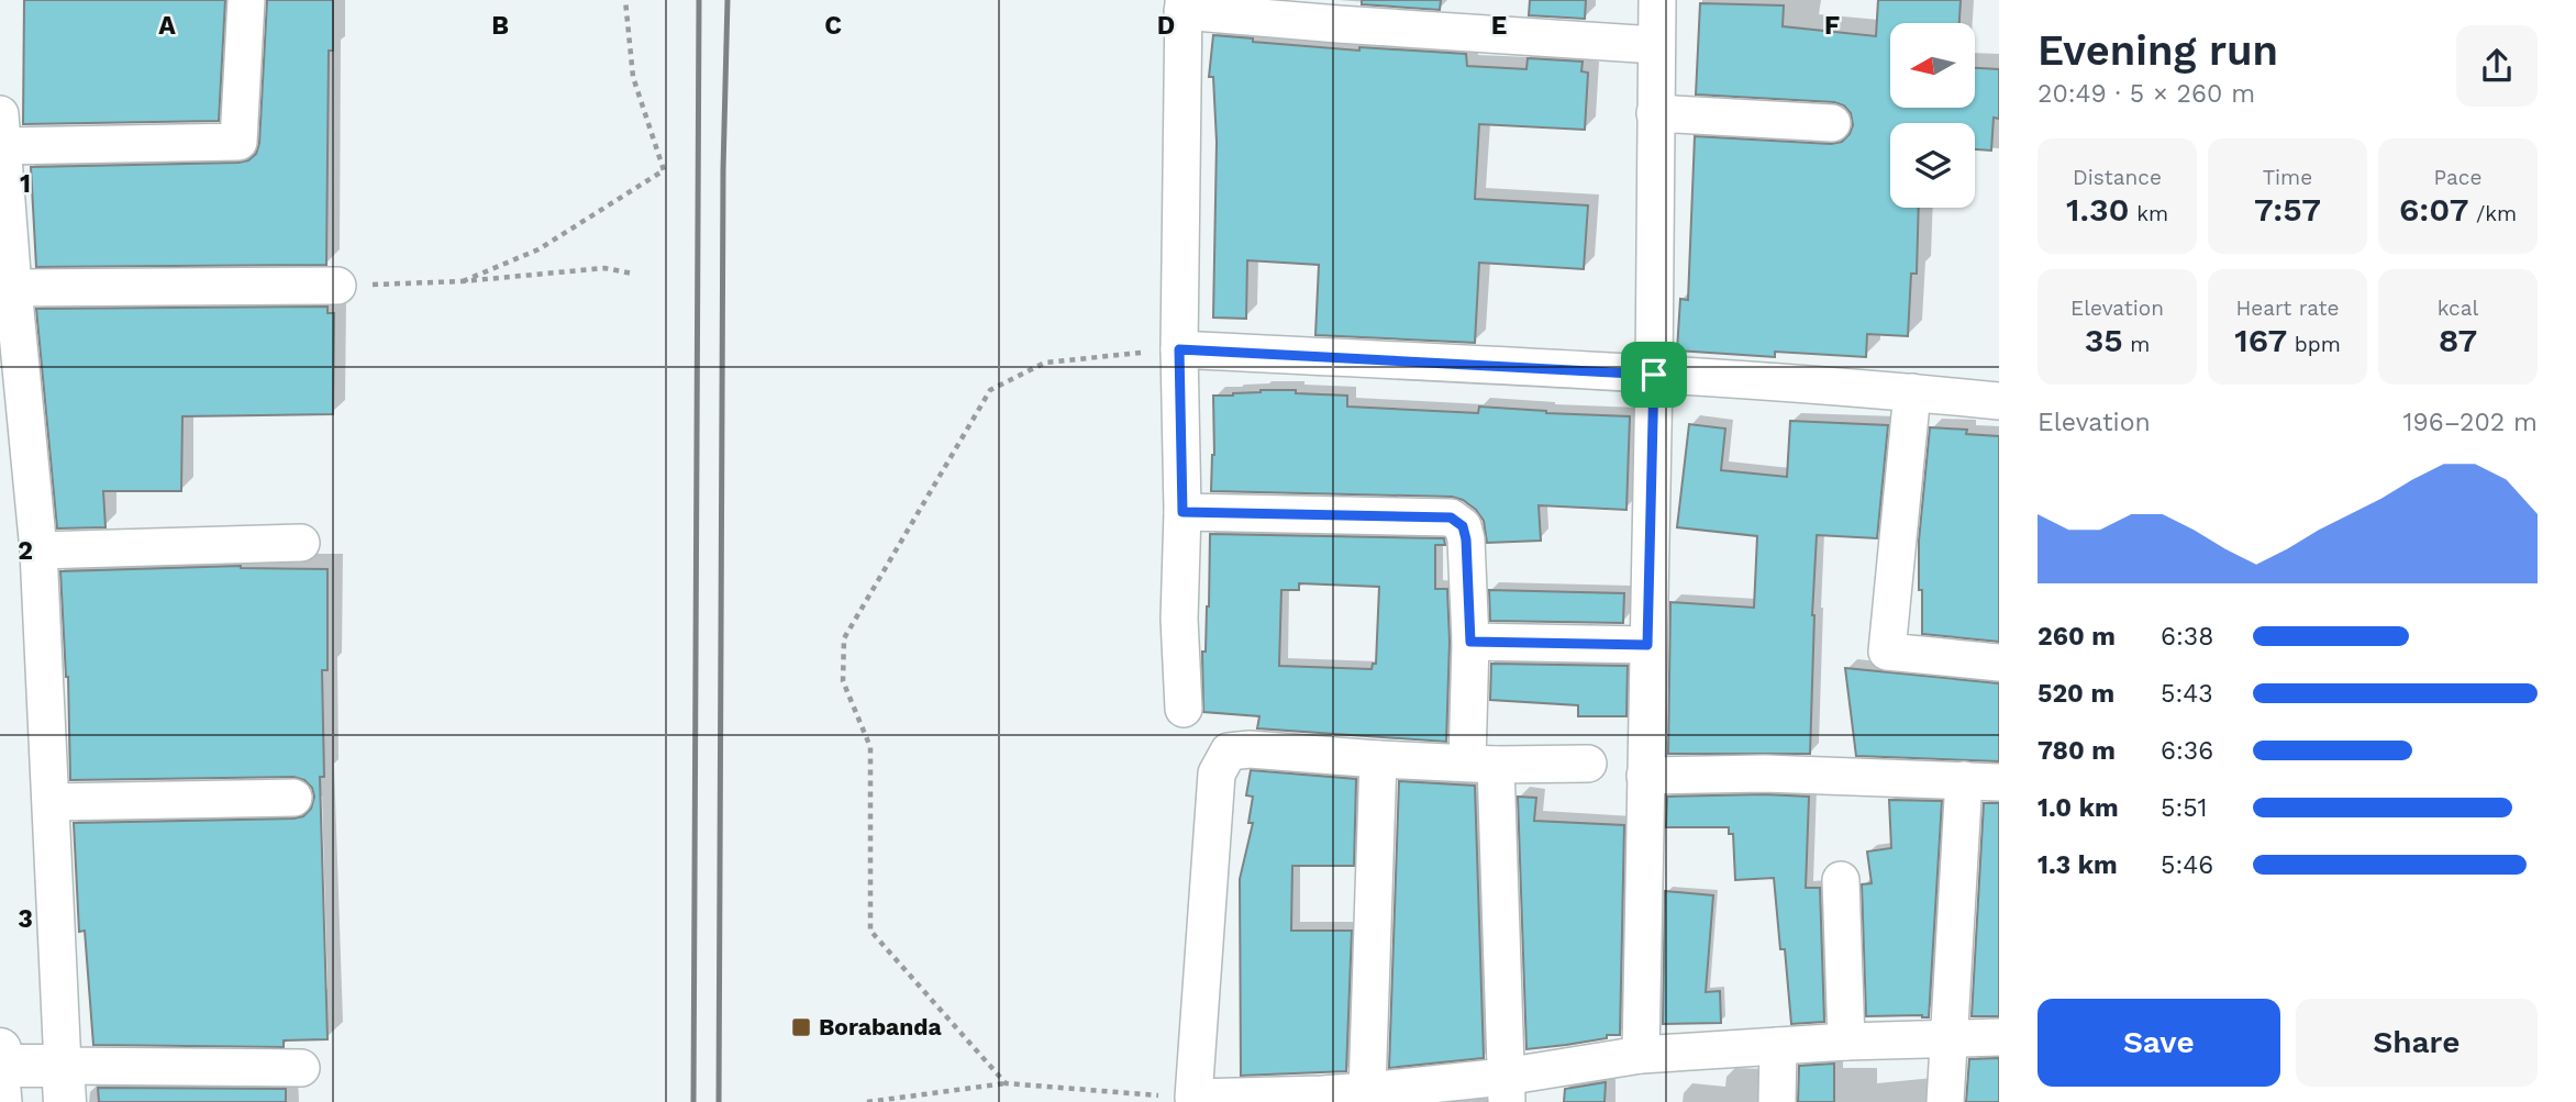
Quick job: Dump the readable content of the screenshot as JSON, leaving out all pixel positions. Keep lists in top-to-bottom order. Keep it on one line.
{"places":{"transit":["Borabanda"]},"north":"left","page":{"heading":["Evening run","20:49 · 5 × 260 m"],"stats":[["Distance","1.30 km"],["Time","7:57"],["Pace","6:07 /km"],["Elevation","35 m"],["Heart rate","167 bpm"],["kcal","87"]],"chart":["Elevation","196–202 m"],"list":[{"name":"260 m","note":"6:38"},{"name":"520 m","note":"5:43"},{"name":"780 m","note":"6:36"},{"name":"1.0 km","note":"5:51"},{"name":"1.3 km","note":"5:46"}],"buttons":["Save","Share"]},"grid":{"columns":["A","B","C","D","E","F"],"rows":["1","2","3"]}}
